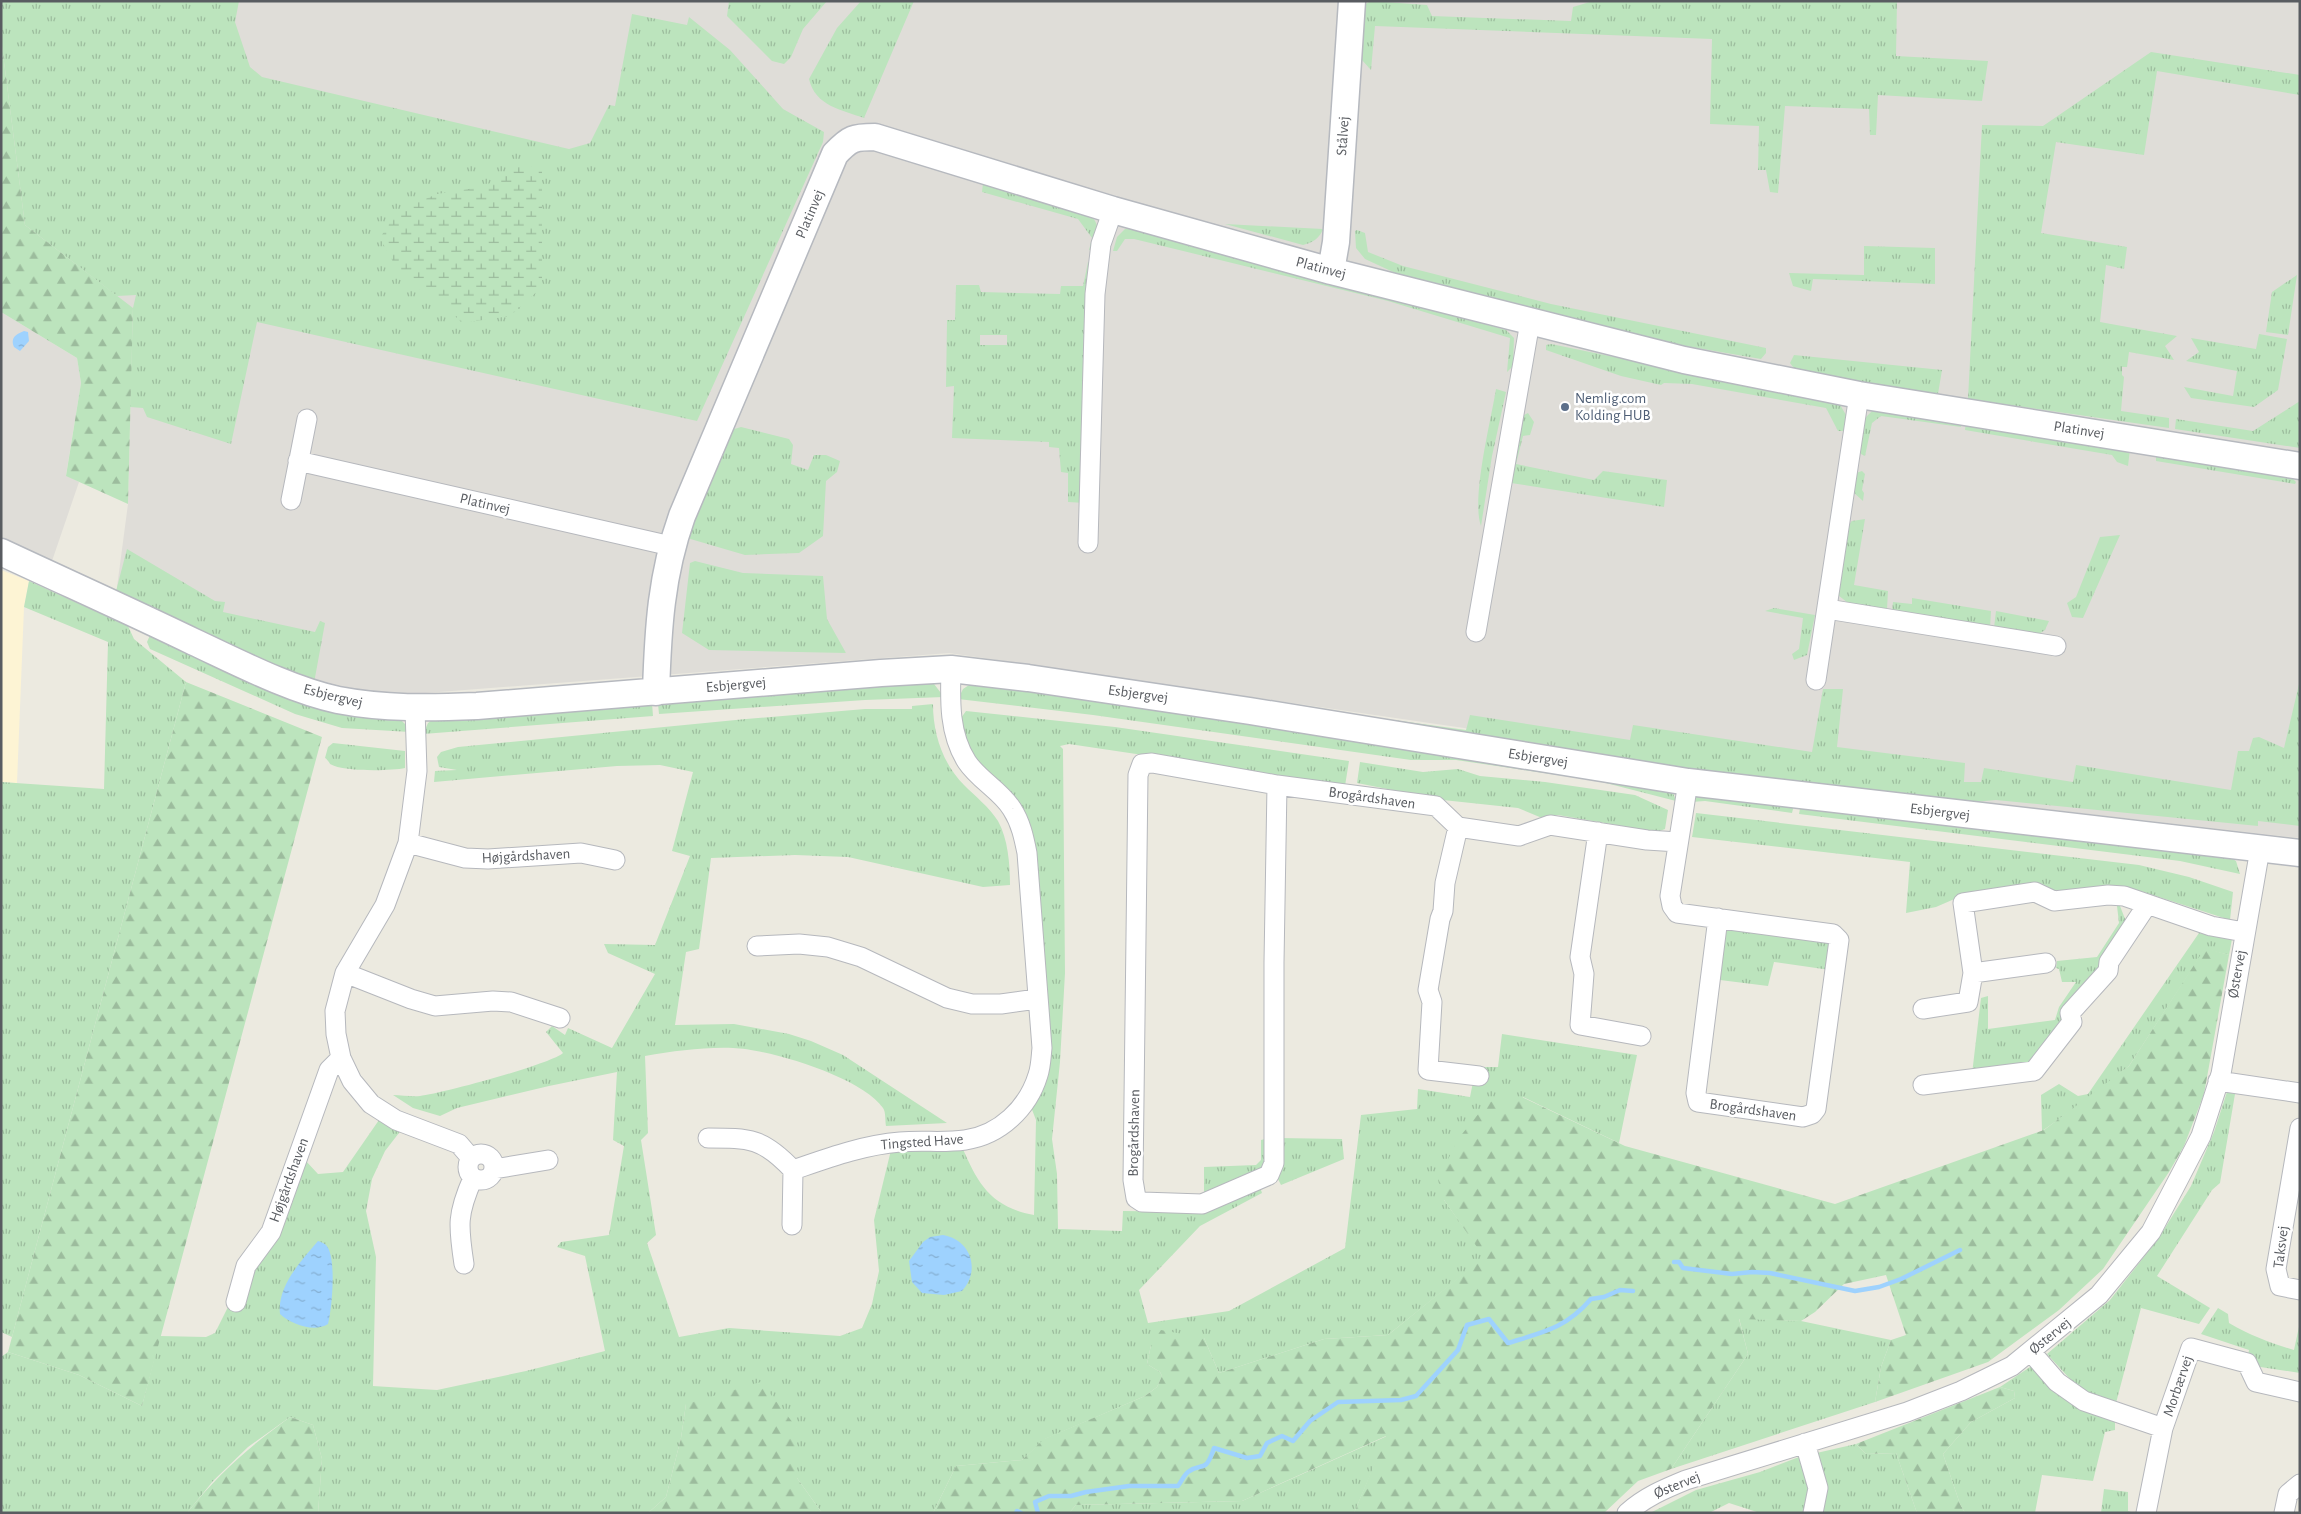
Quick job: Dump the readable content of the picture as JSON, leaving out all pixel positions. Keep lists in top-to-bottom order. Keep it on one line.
{"streets":{"street":["Stålvej","Platinvej","Esbjergvej","Brogårdshaven","Højgårdshaven","Østervej","Tingsted Have","Taksvej","Morbærvej"]},"crossings":[["Stålvej","Platinvej"],["Platinvej","Esbjergvej"],["Esbjergvej","Brogårdshaven"],["Esbjergvej","Østervej"],["Esbjergvej","Tingsted Have"],["Østervej","Morbærvej"]],"places":["Nemlig.com Kolding HUB"]}
